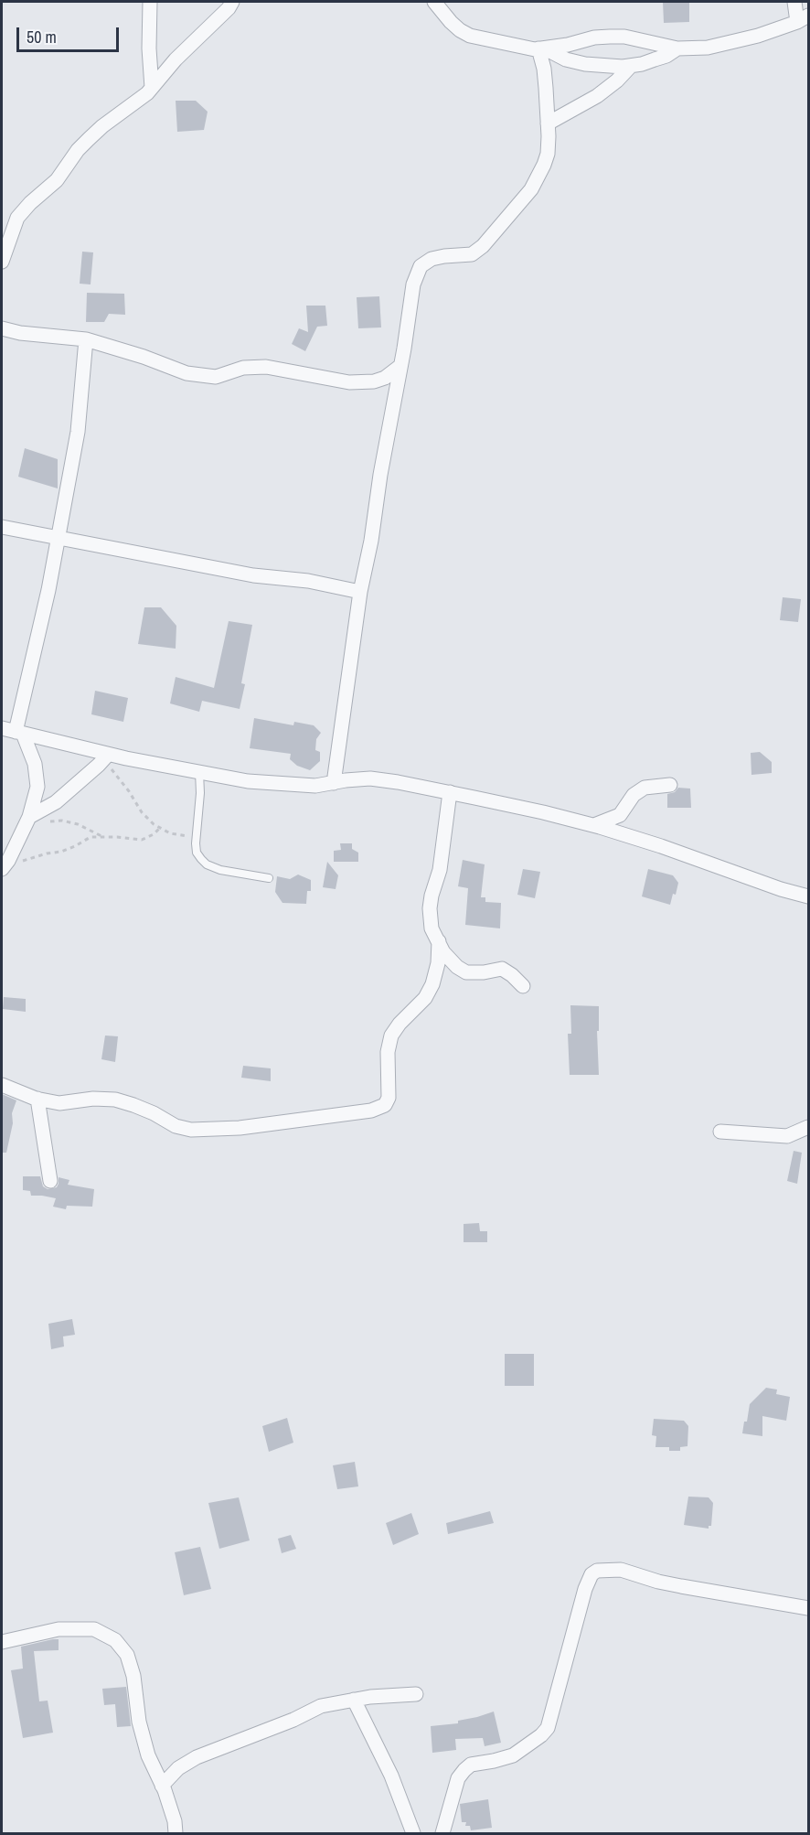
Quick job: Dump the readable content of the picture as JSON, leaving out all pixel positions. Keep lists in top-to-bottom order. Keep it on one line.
{"scale_bar":"50 m"}
